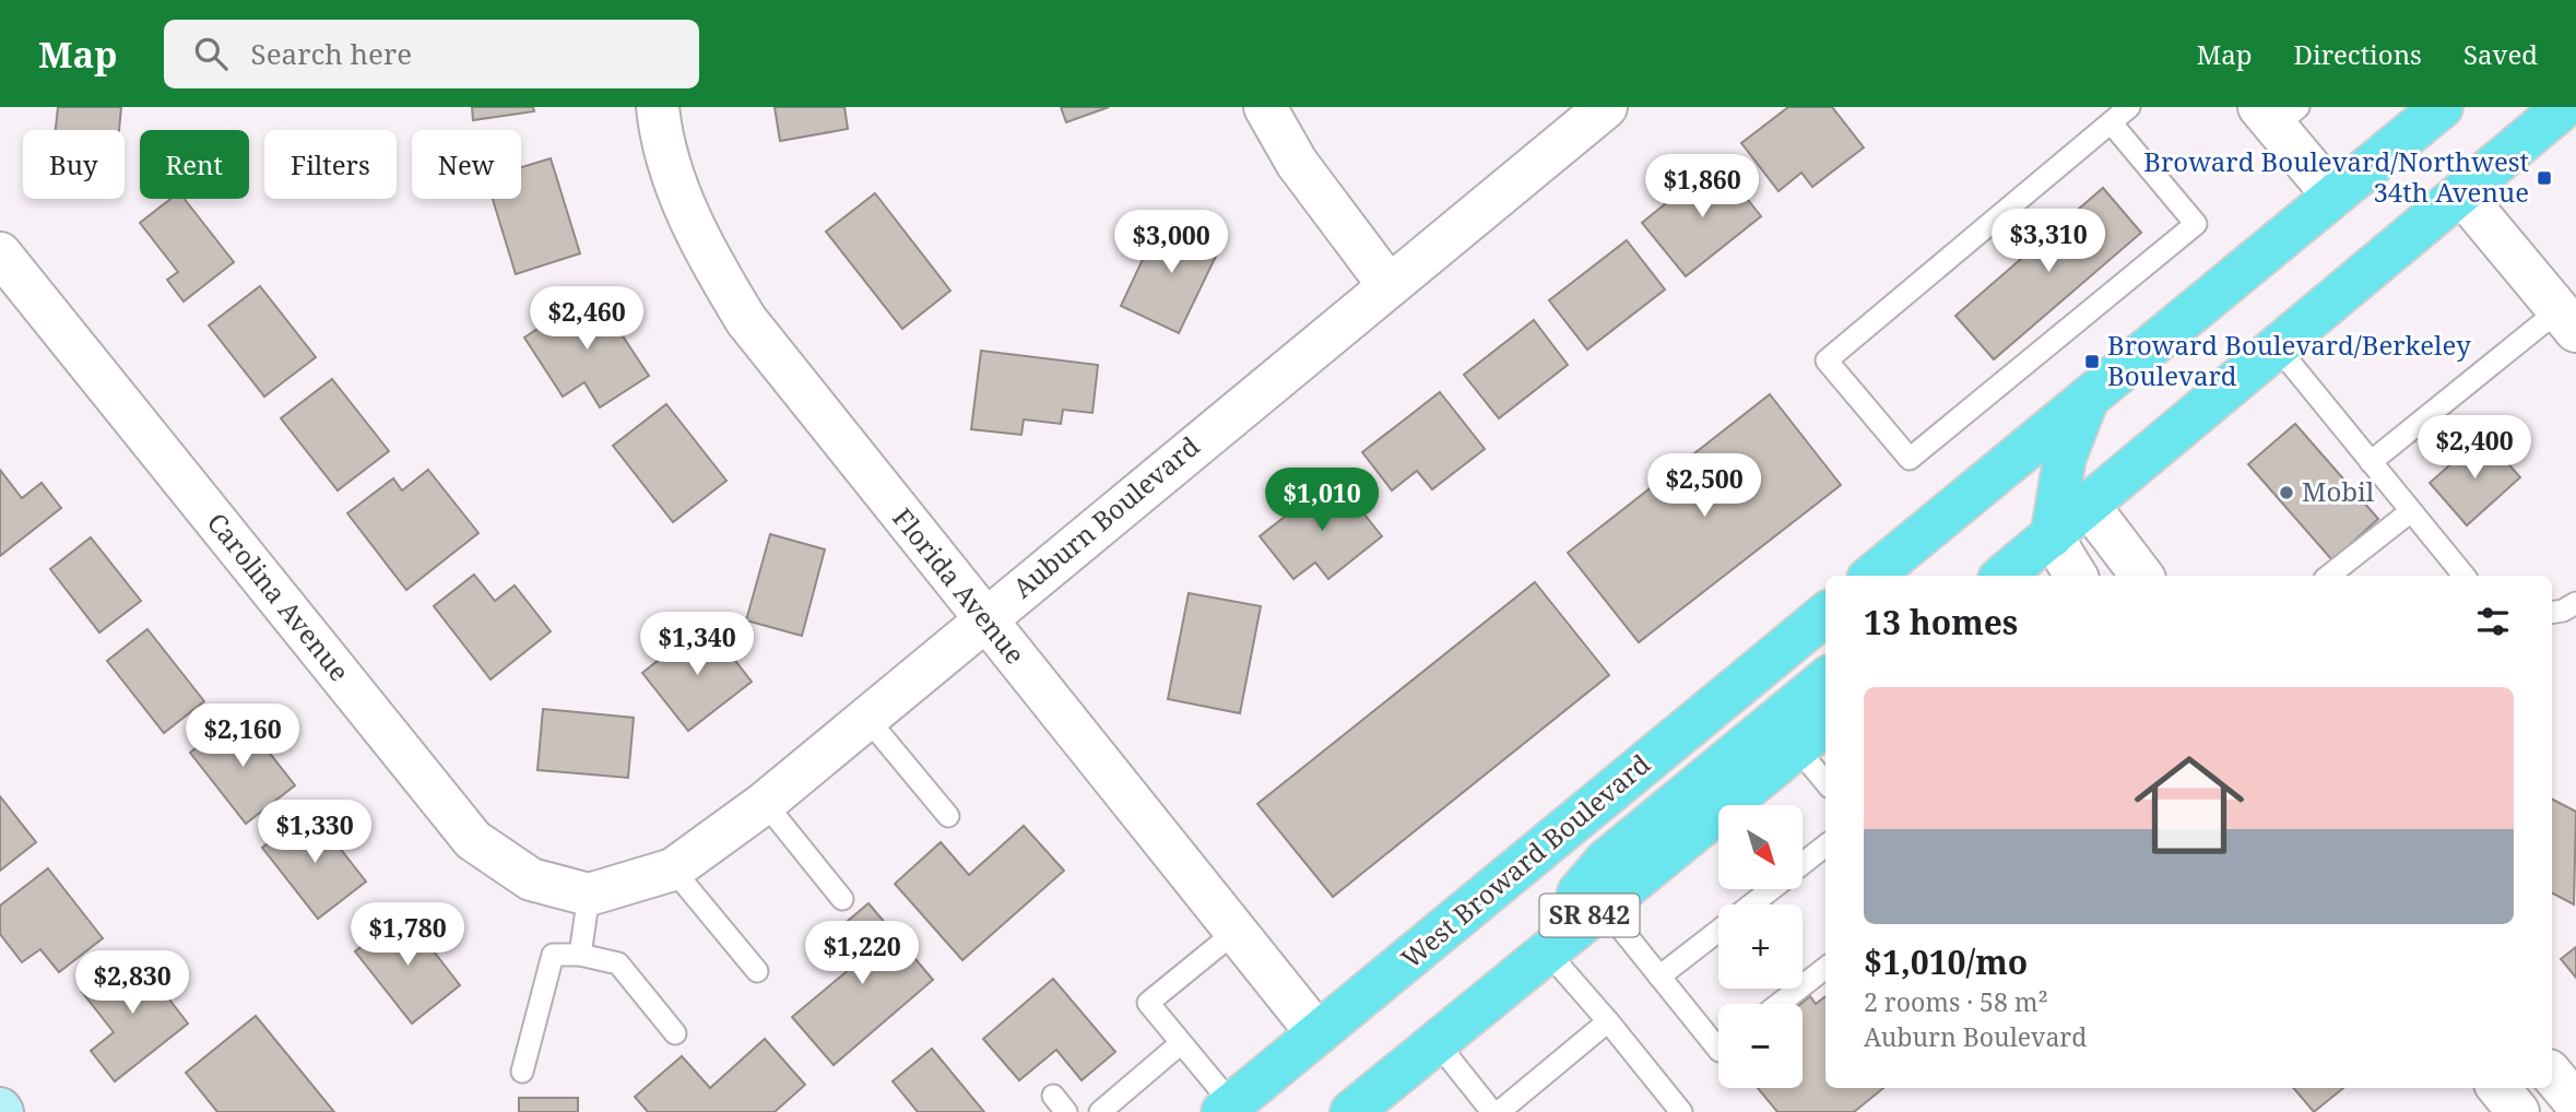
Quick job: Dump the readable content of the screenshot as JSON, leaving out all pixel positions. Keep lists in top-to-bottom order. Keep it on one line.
{"streets":{"main road":["West Broward Boulevard","SR 842"],"street":["Auburn Boulevard","Florida Avenue","Carolina Avenue"]},"crossings":[["Auburn Boulevard","Florida Avenue"],["Auburn Boulevard","Carolina Avenue"],["Florida Avenue","West Broward Boulevard"]],"places":{"transit":["Broward Boulevard/Northwest 34th Avenue","Broward Boulevard/Berkeley Boulevard"],"other":["Mobil"]},"north":"bottom right","page":{"header":"Map","search":"Search here","nav":["Map","Directions","Saved"],"chip":["Buy","Rent","Filters","New"],"price":["$1,860","$3,310","$3,000","$2,460","$2,400","$2,500","$1,010","$1,340","$2,160","$1,330","$1,780","$1,220","$2,830"],"heading":"13 homes","list":[{"name":"$1,010/mo","note":"2 rooms · 58 m² · Auburn Boulevard"}],"map_buttons":["+","−"]}}
